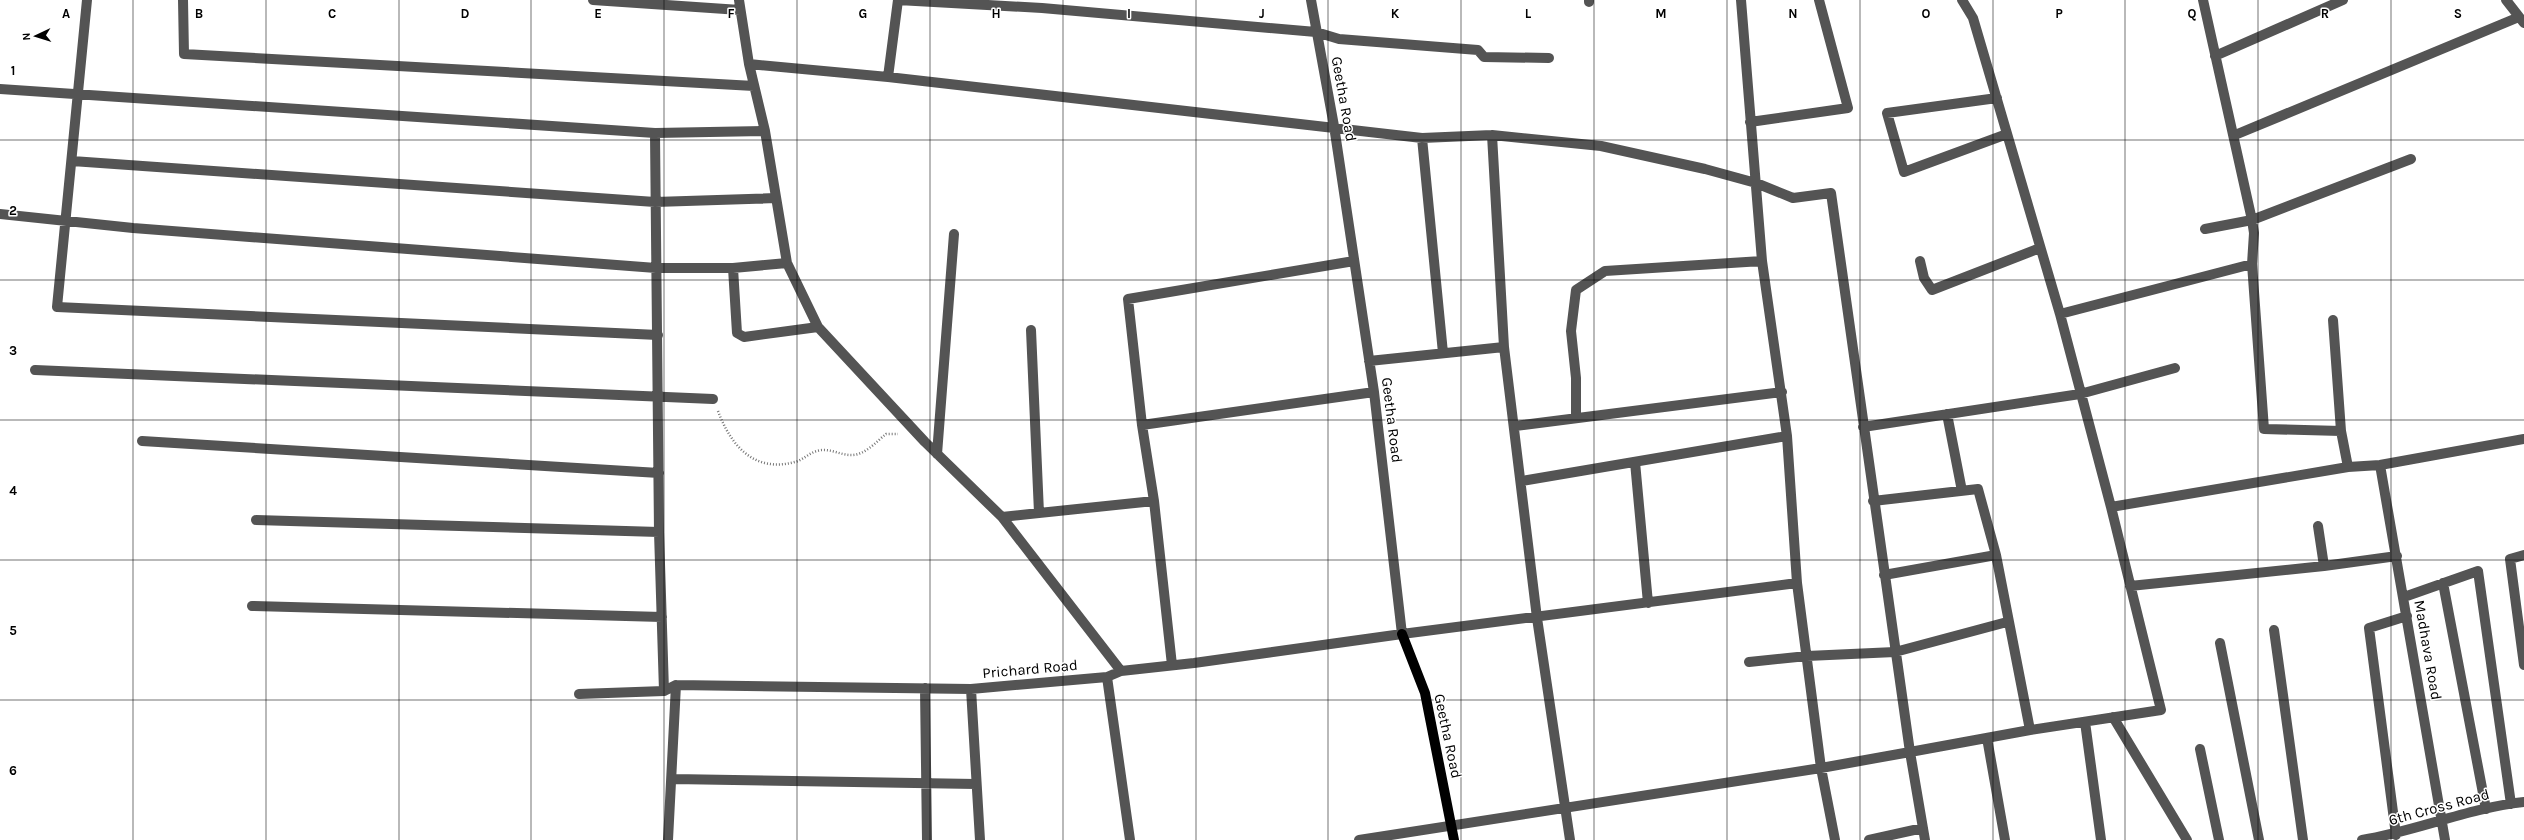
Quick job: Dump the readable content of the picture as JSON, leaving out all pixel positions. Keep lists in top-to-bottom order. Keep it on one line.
{"streets":{"main road":["Geetha Road"],"street":["Madhava Road","Prichard Road","6th Cross Road"]},"crossings":[["Geetha Road","Prichard Road"],["Madhava Road","6th Cross Road"]],"north":"left","grid":{"columns":["A","B","C","D","E","F","G","H","I","J","K","L","M","N","O","P","Q","R","S"],"rows":["1","2","3","4","5","6"]}}
